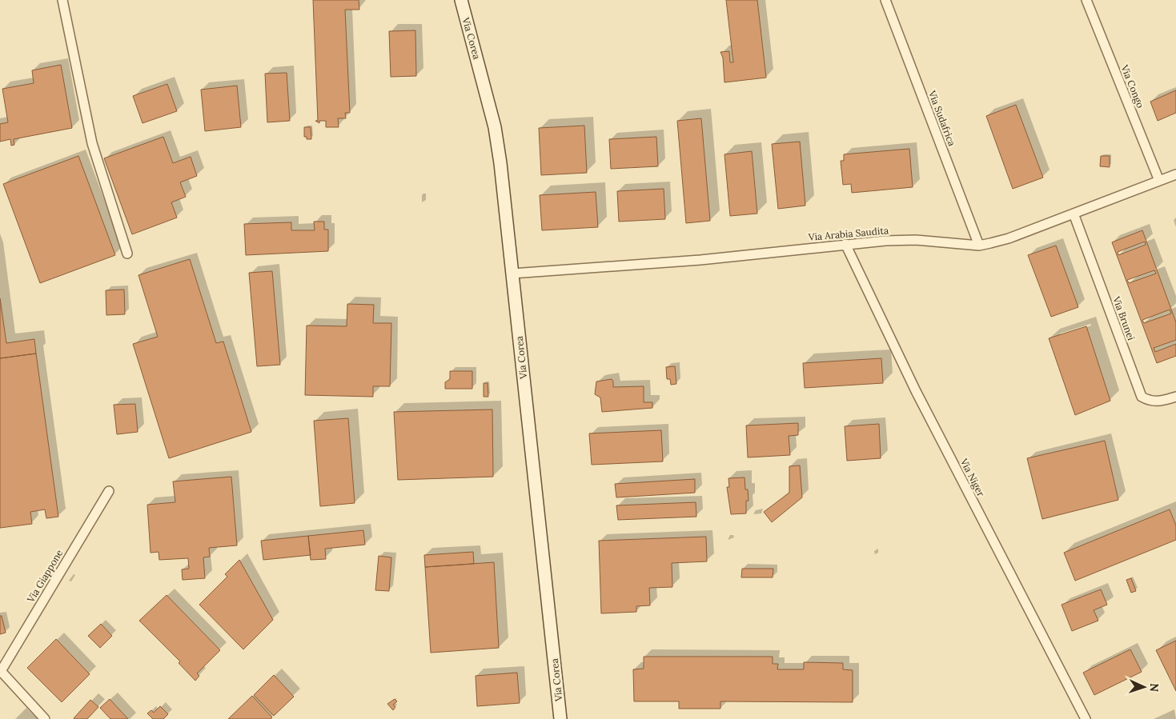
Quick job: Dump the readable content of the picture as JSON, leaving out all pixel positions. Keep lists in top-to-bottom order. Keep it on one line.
{"streets":{"street":["Via Corea","Via Congo","Via Sudafrica","Via Arabia Saudita","Via Brunei","Via Niger","Via Giappone"]},"crossings":[["Via Corea","Via Arabia Saudita"],["Via Congo","Via Arabia Saudita"],["Via Sudafrica","Via Arabia Saudita"],["Via Arabia Saudita","Via Brunei"],["Via Arabia Saudita","Via Niger"]],"north":"right"}
